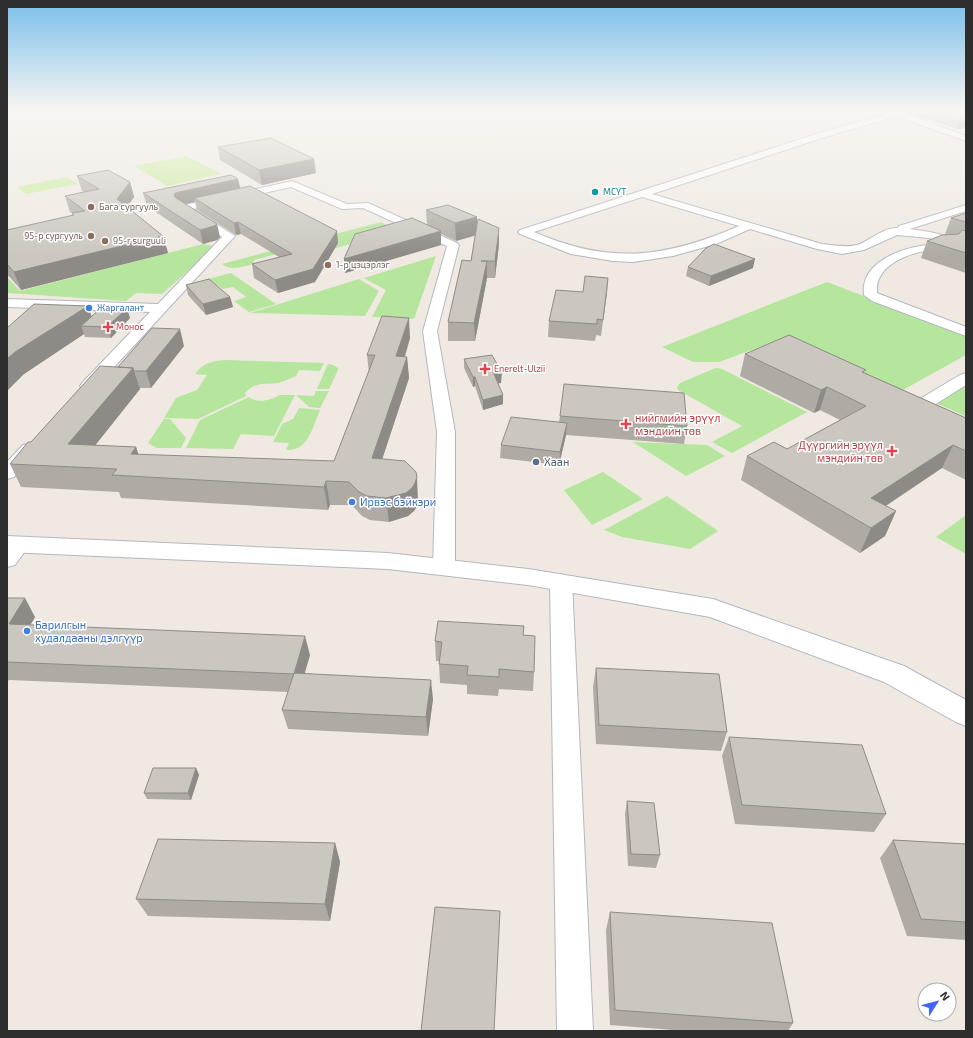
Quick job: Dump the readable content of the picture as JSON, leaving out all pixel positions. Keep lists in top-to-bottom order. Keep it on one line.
{"places":{"other":["МСҮТ","Бага сургууль","95-р сургууль","95-r surguuli","1-р цэцэрлэг","Жаргалант","Хаан","Ирвэс бэйкэри","Барилгын худалдааны дэлгүүр"],"health":["Монос","Enerelt-Ulzii","нийгмийн эрүүл мэндийн төв","Дүүргийн эрүүл мэндийн төв"]},"north":"top right"}
